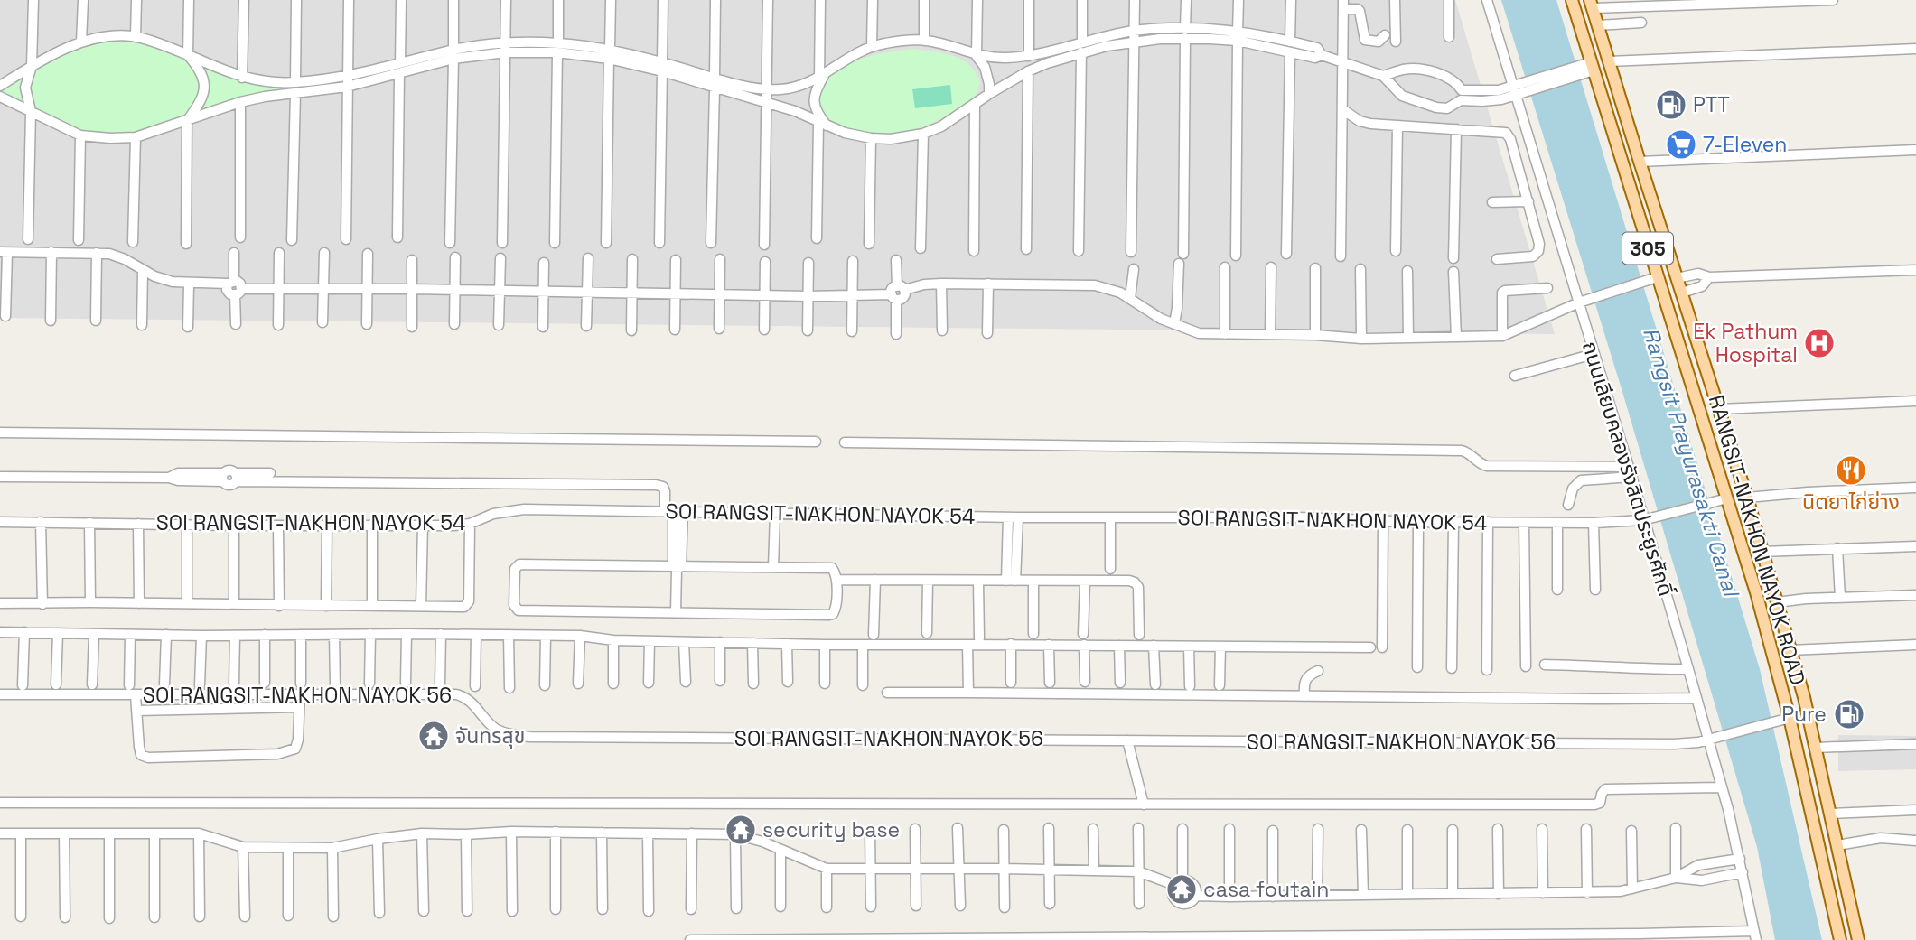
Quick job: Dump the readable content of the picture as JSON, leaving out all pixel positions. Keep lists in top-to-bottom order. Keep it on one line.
{"streets":{"main road":["305","RANGSIT-NAKHON NAYOK ROAD"],"street":["ถนนเลียบคลองรังสิตประยูรศักดิ์","SOI RANGSIT-NAKHON NAYOK 54","SOI RANGSIT-NAKHON NAYOK 56"]},"crossings":[["ถนนเลียบคลองรังสิตประยูรศักดิ์","SOI RANGSIT-NAKHON NAYOK 54"],["ถนนเลียบคลองรังสิตประยูรศักดิ์","SOI RANGSIT-NAKHON NAYOK 56"],["SOI RANGSIT-NAKHON NAYOK 54","RANGSIT-NAKHON NAYOK ROAD"],["RANGSIT-NAKHON NAYOK ROAD","SOI RANGSIT-NAKHON NAYOK 56"]],"water":["Rangsit Prayurasakti Canal"],"places":{"fuel station":["PTT","Pure"],"supermarket":["7-Eleven"],"hospital":["Ek Pathum Hospital"],"restaurant":["นิตยาไก่ย่าง"],"temple":["จันทรสุข","security base","casa foutain"]}}
